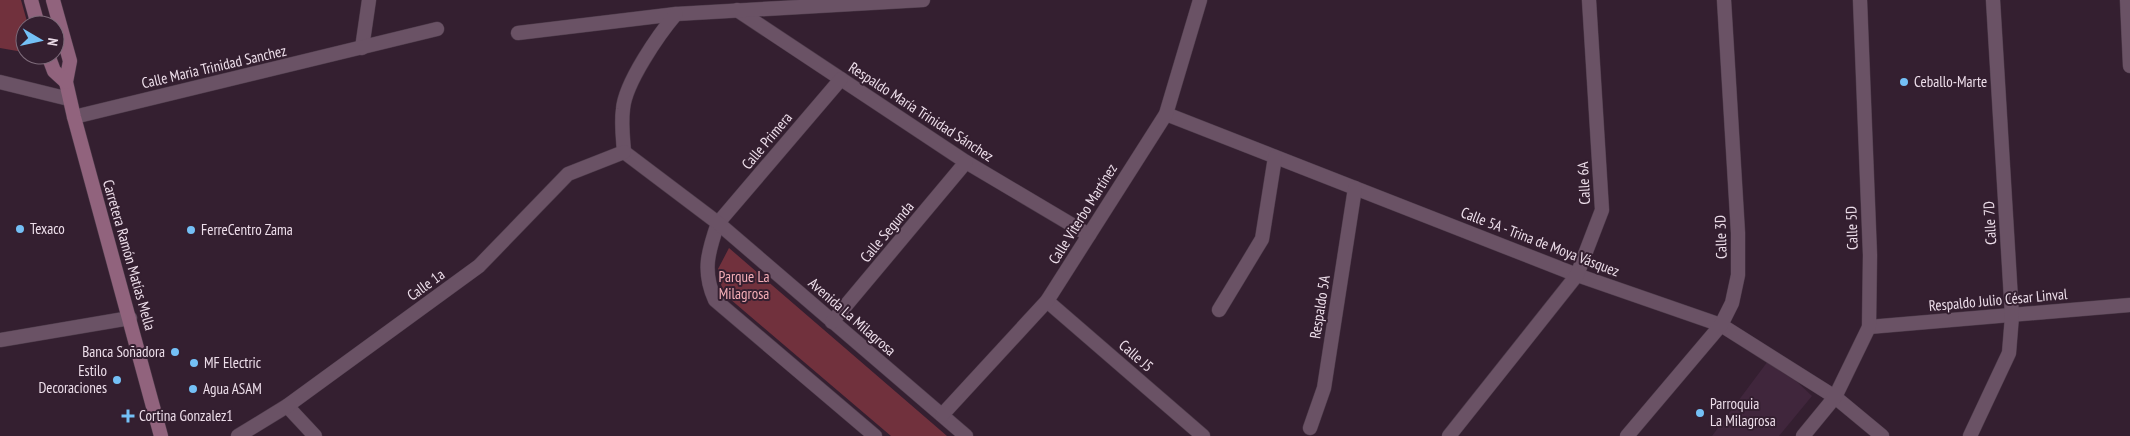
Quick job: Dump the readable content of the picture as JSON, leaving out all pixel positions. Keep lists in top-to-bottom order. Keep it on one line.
{"streets":{"main road":["Carretera Ramón Matías Mella"],"street":["Calle Maria Trinidad Sanchez","Respaldo María Trinidad Sánchez","Calle Primera","Calle 6A","Calle Viterbo Martínez","Calle 7D","Calle 5D","Calle Segunda","Calle 3D","Calle 5A - Trina de Moya Vásquez","Calle 1a","Respaldo Julio César Linval","Respaldo 5A","Avenida La Milagrosa","Calle J5"]},"crossings":[["Calle Maria Trinidad Sanchez","Carretera Ramón Matías Mella"],["Respaldo María Trinidad Sánchez","Calle Primera"],["Respaldo María Trinidad Sánchez","Calle Viterbo Martínez"],["Respaldo María Trinidad Sánchez","Calle Segunda"],["Calle Primera","Avenida La Milagrosa"],["Calle 6A","Calle 5A - Trina de Moya Vásquez"],["Calle Viterbo Martínez","Calle 5A - Trina de Moya Vásquez"],["Calle Viterbo Martínez","Avenida La Milagrosa"],["Calle Viterbo Martínez","Calle J5"],["Calle 7D","Respaldo Julio César Linval"],["Calle 5D","Calle 5A - Trina de Moya Vásquez"],["Calle 5D","Respaldo Julio César Linval"],["Calle Segunda","Avenida La Milagrosa"],["Calle 3D","Calle 5A - Trina de Moya Vásquez"],["Calle 5A - Trina de Moya Vásquez","Respaldo 5A"],["Calle 1a","Avenida La Milagrosa"]],"parks":["Parque La Milagrosa"],"places":{"other":["Ceballo-Marte","Texaco","FerreCentro Zama","Banca Soñadora","MF Electric","Estilo Decoraciones","Agua ASAM","Parroquia La Milagrosa"],"health":["Cortina Gonzalez1"]},"north":"right"}
